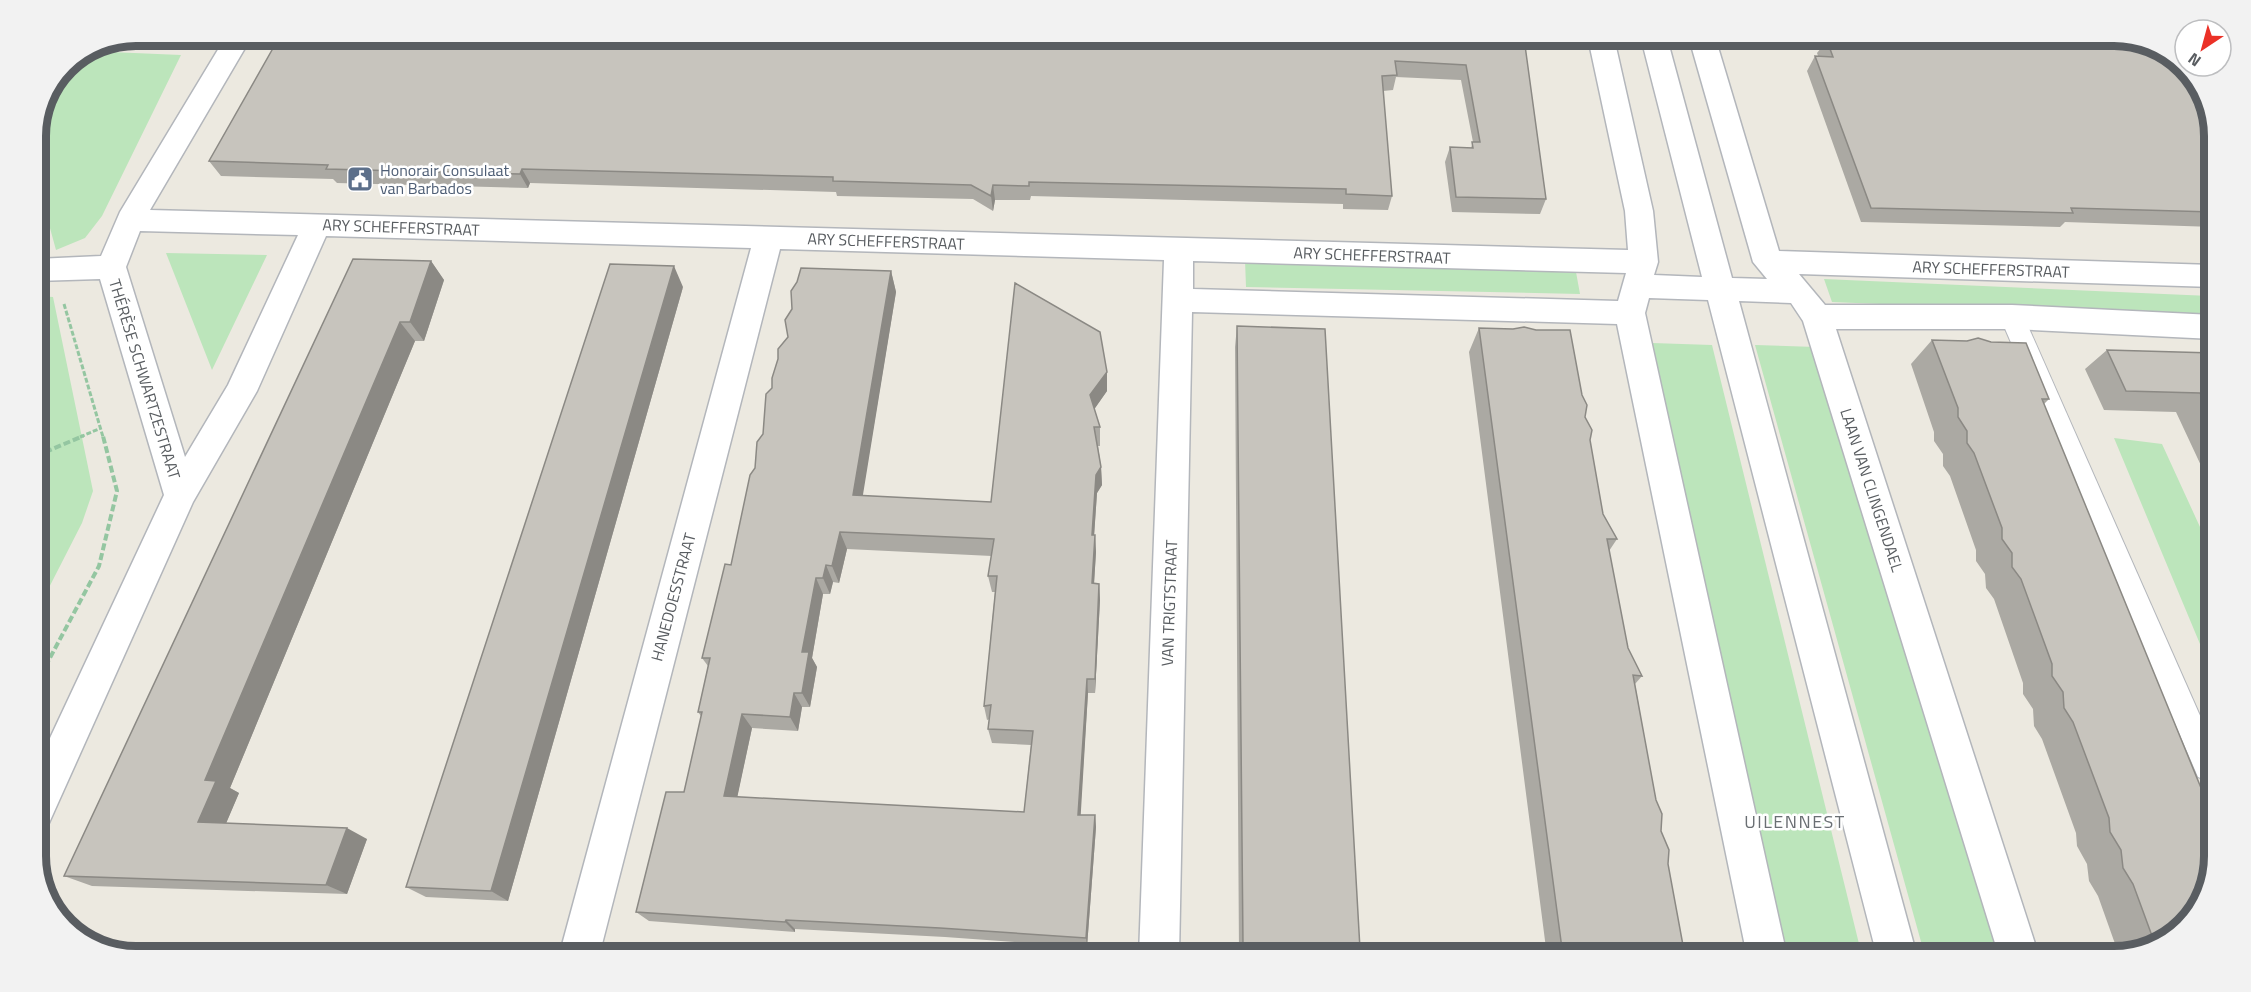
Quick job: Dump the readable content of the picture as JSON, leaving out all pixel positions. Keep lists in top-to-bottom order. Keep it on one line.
{"streets":{"street":["ARY SCHEFFERSTRAAT","THÉRÈSE SCHWARTZESTRAAT","LAAN VAN CLINGENDAEL","HANEDOESSTRAAT","VAN TRIGTSTRAAT"]},"crossings":[["ARY SCHEFFERSTRAAT","THÉRÈSE SCHWARTZESTRAAT"],["ARY SCHEFFERSTRAAT","LAAN VAN CLINGENDAEL"],["ARY SCHEFFERSTRAAT","HANEDOESSTRAAT"],["ARY SCHEFFERSTRAAT","VAN TRIGTSTRAAT"]],"districts":["UILENNEST"],"places":{"public building":["Honorair Consulaat van Barbados"]},"north":"bottom left"}
